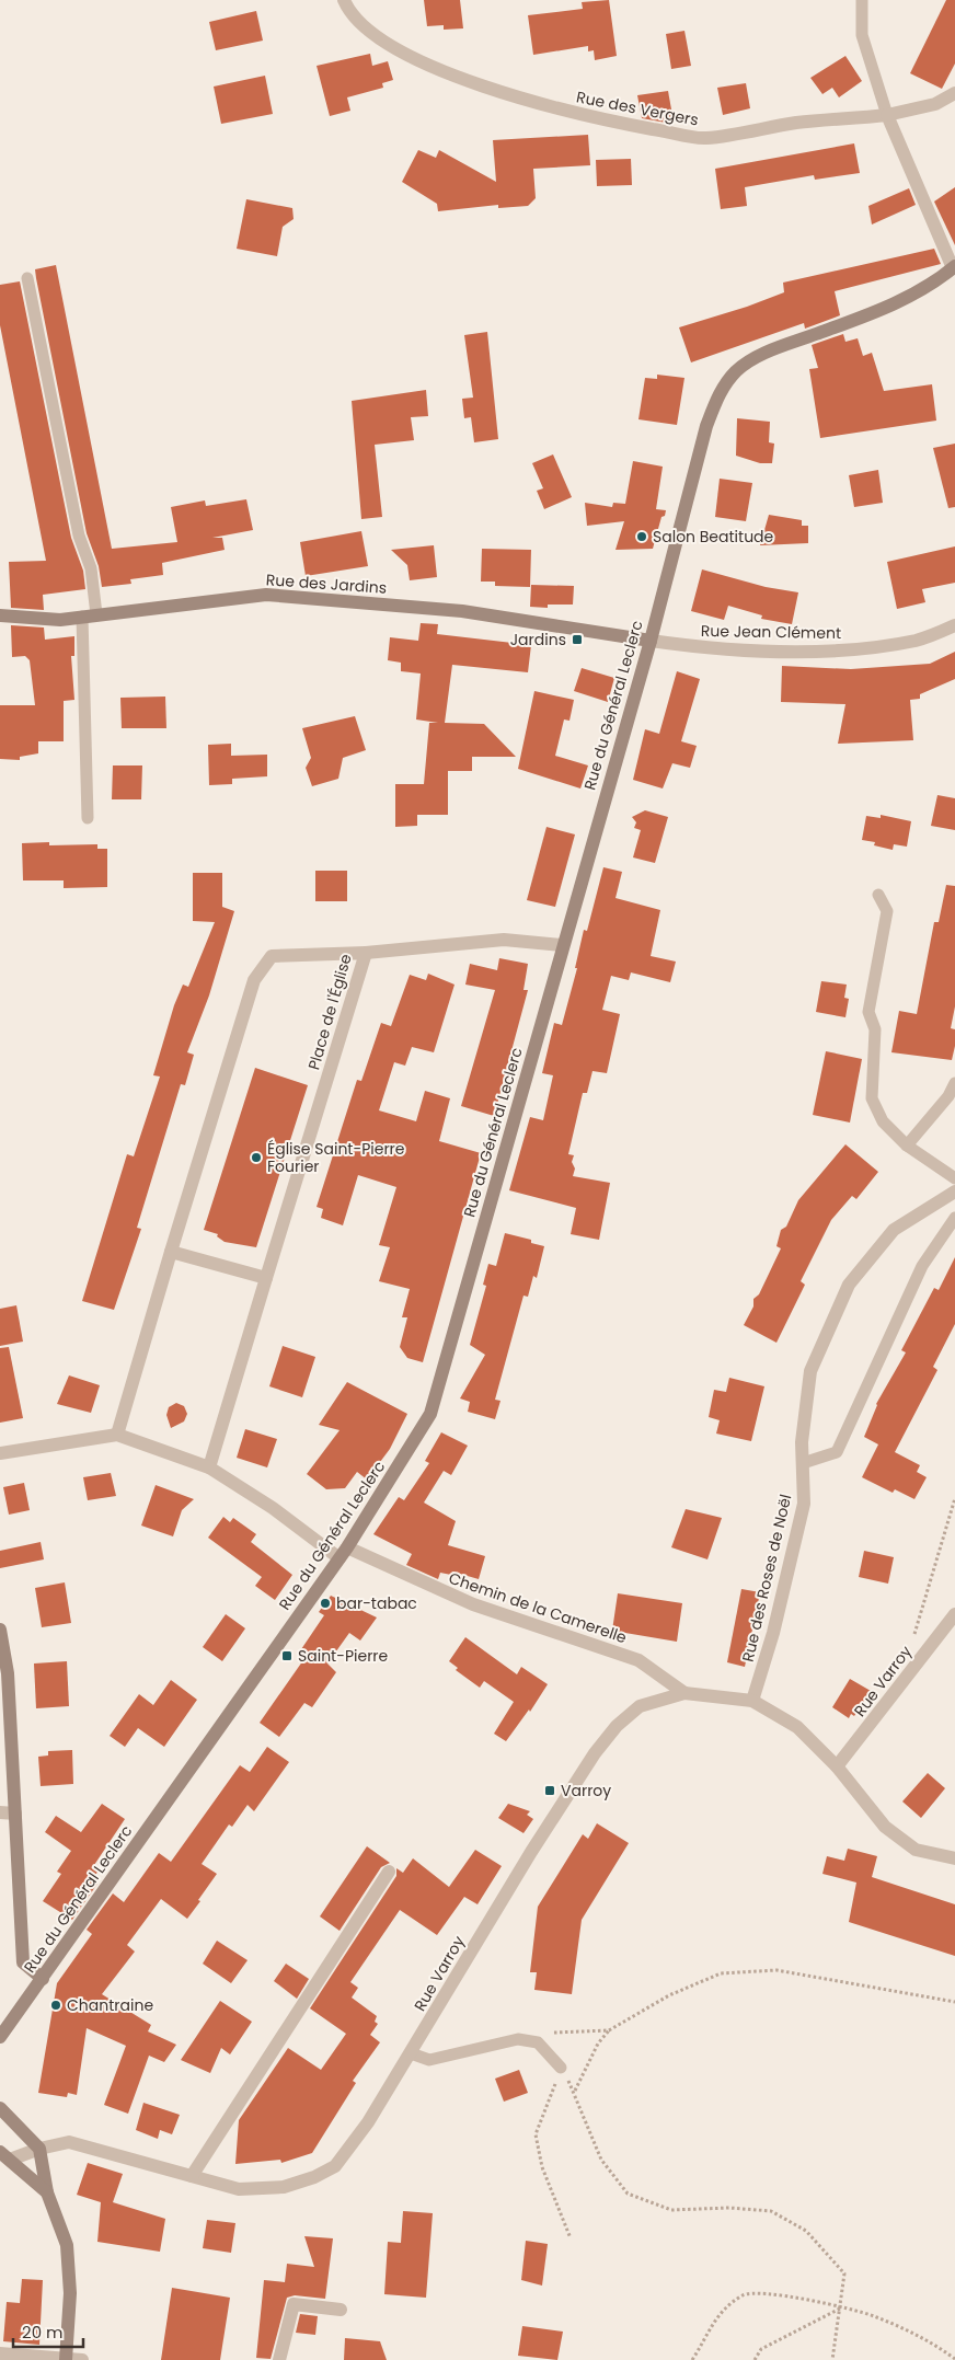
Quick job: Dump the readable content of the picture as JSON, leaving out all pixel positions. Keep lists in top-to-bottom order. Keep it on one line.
{"streets":{"main road":["Rue des Jardins","Rue du Général Leclerc"],"street":["Rue des Vergers","Rue Jean Clément","Place de l'Église","Rue des Roses de Noël","Chemin de la Camerelle","Rue Varroy"]},"crossings":[["Rue des Jardins","Rue Jean Clément"],["Rue des Jardins","Rue du Général Leclerc"],["Rue Jean Clément","Rue du Général Leclerc"],["Rue du Général Leclerc","Chemin de la Camerelle"],["Rue des Roses de Noël","Rue Varroy"],["Chemin de la Camerelle","Rue Varroy"]],"places":{"other":["Salon Beatitude","Église Saint-Pierre Fourier","bar-tabac","Chantraine"],"transit":["Jardins","Saint-Pierre","Varroy"]},"scale_bar":"20 m"}
